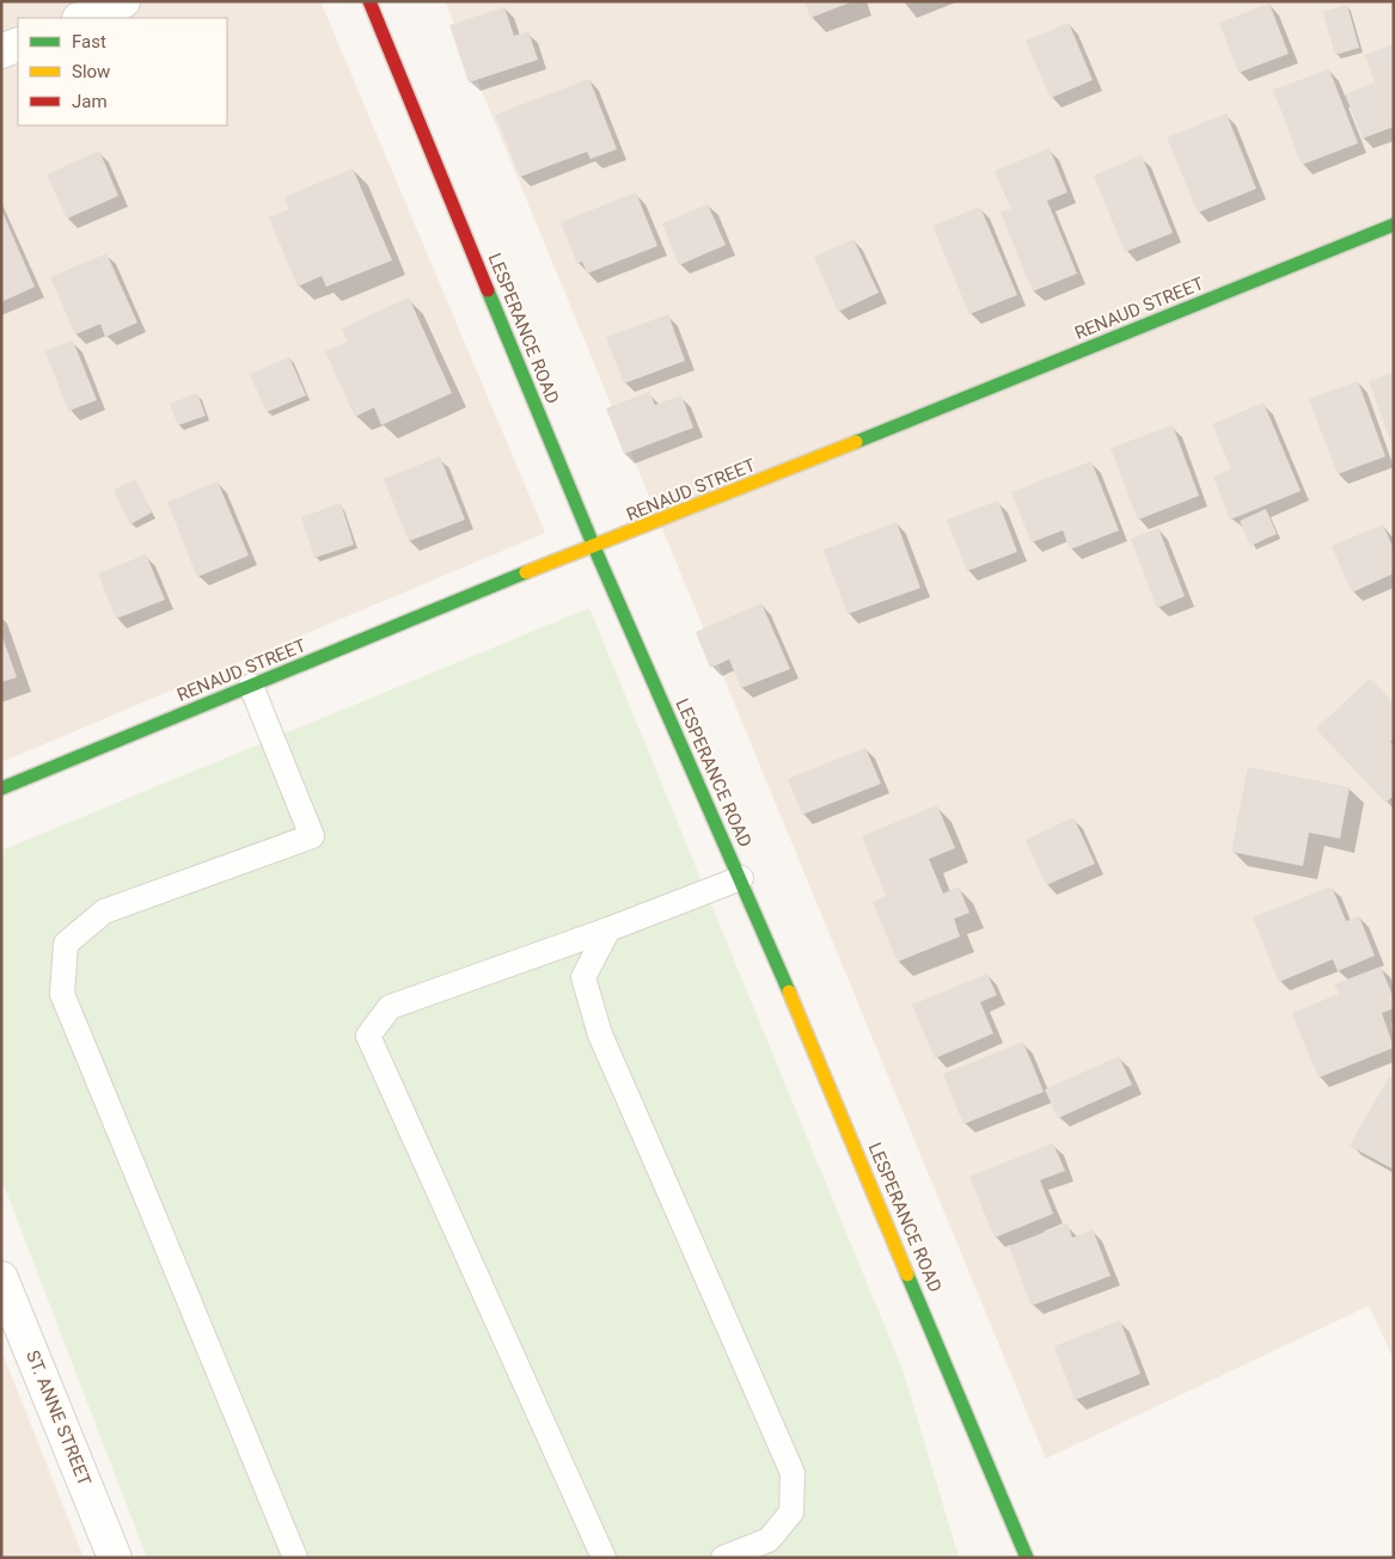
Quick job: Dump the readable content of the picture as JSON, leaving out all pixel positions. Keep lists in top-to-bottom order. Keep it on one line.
{"streets":{"main road":["RENAUD STREET","LESPERANCE ROAD"],"street":["ST. ANNE STREET"]},"crossings":[["RENAUD STREET","LESPERANCE ROAD"]],"legend":["Fast","Slow","Jam"]}
